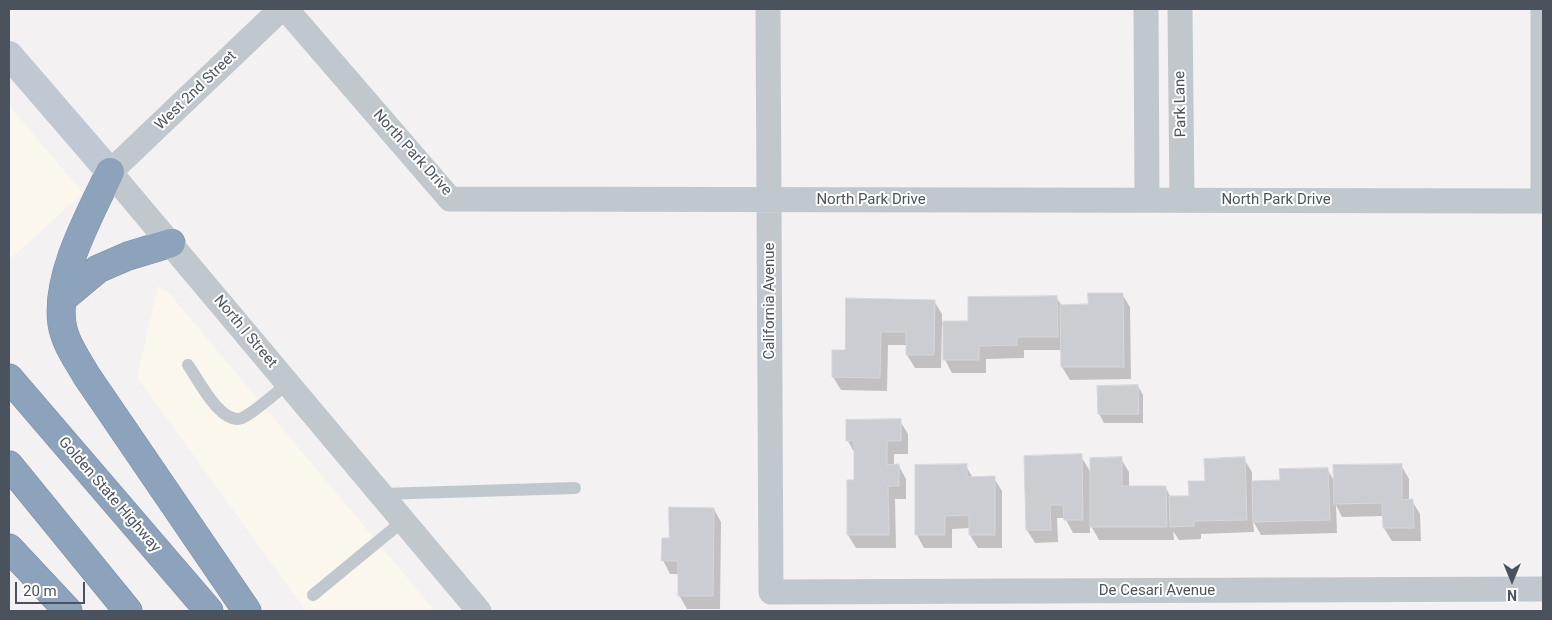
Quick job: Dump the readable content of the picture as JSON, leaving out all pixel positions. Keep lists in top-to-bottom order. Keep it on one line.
{"streets":{"highway":["Golden State Highway"],"main road":["North I Street"],"street":["West 2nd Street","Park Lane","North Park Drive","California Avenue","De Cesari Avenue"]},"crossings":[["West 2nd Street","North I Street"],["Park Lane","North Park Drive"],["North Park Drive","California Avenue"],["California Avenue","De Cesari Avenue"]],"scale_bar":"20 m","north":"bottom"}
